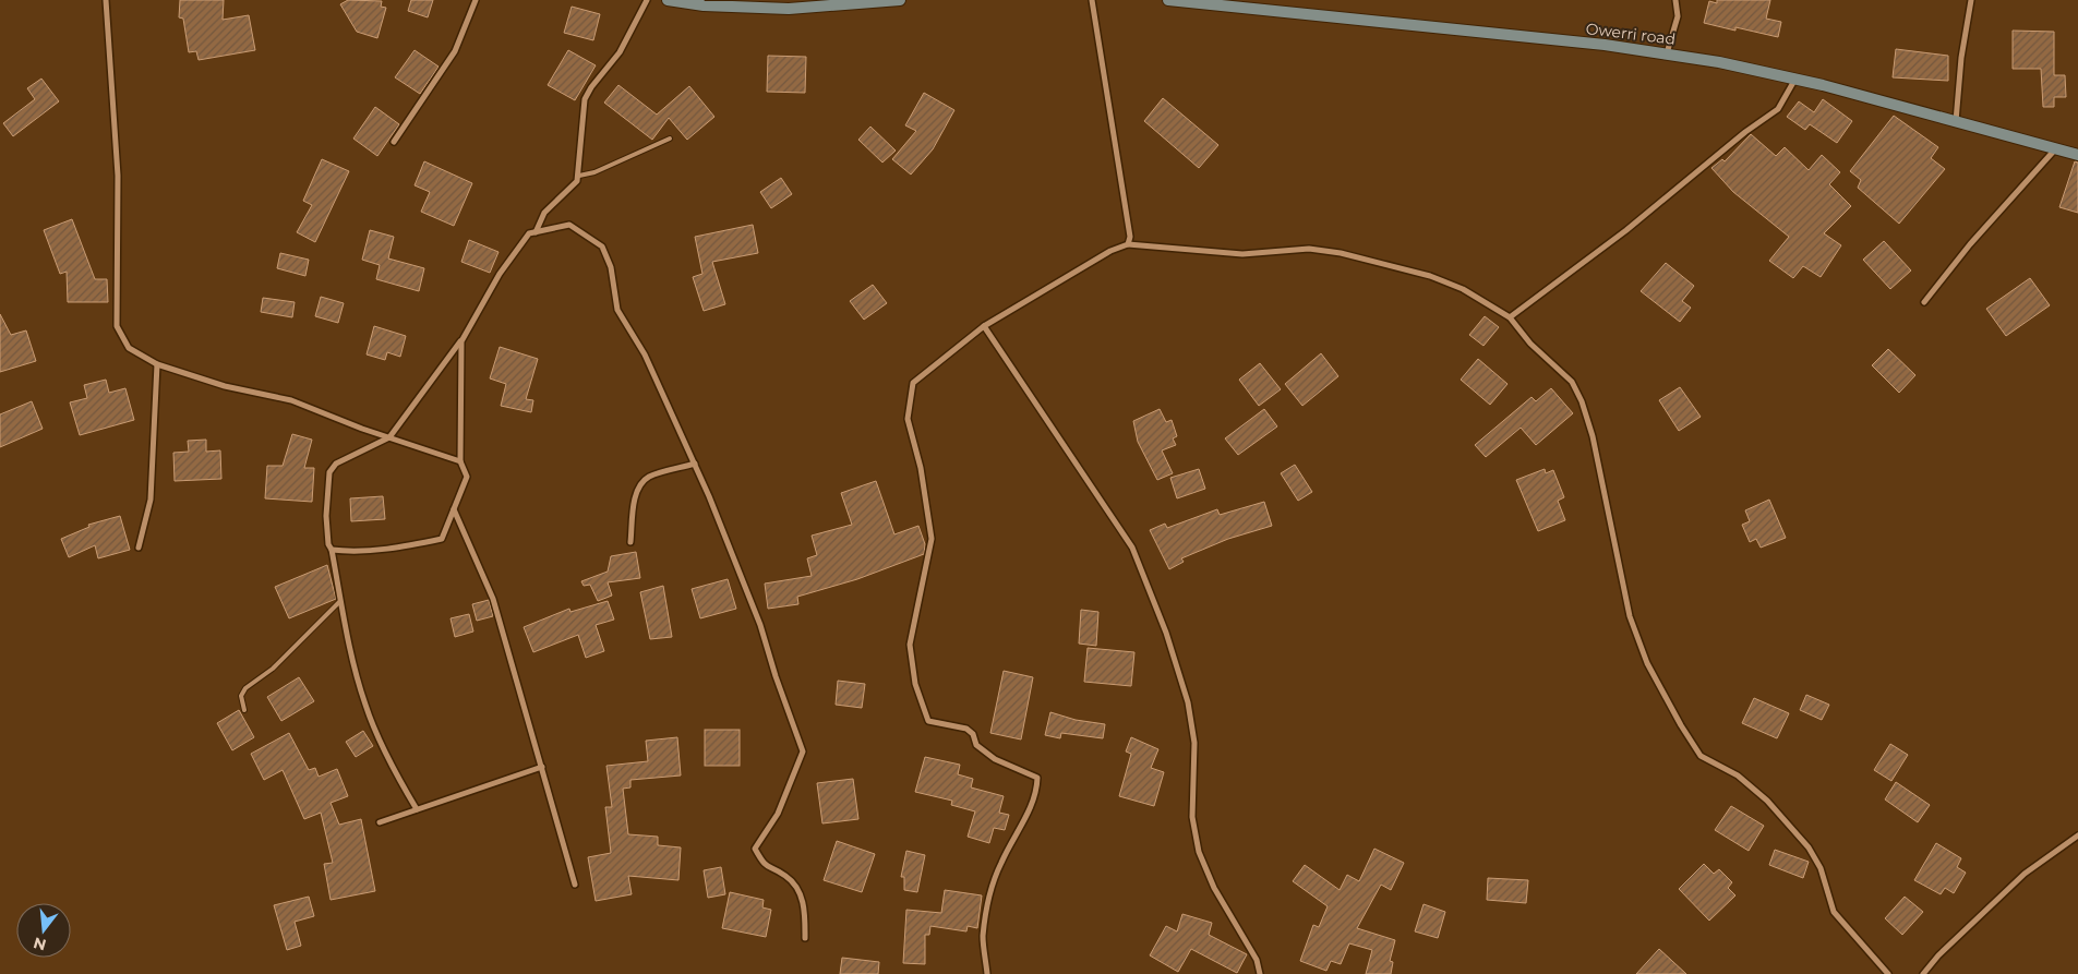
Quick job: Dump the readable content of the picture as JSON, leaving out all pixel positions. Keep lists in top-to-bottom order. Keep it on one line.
{"streets":{"main road":["Owerri road"]},"north":"bottom"}
